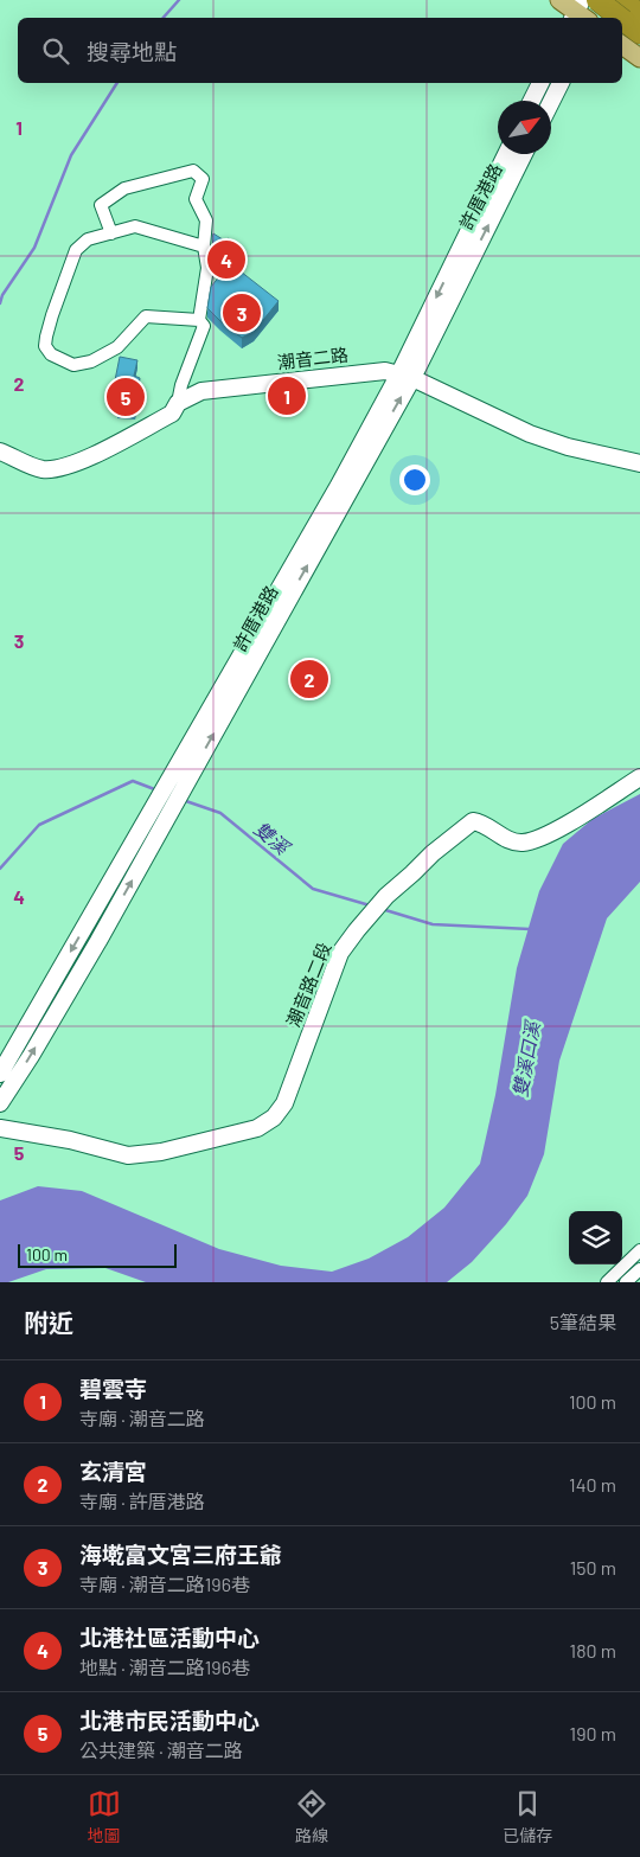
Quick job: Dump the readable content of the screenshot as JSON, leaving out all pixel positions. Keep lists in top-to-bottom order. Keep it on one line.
{"streets":{"street":["許厝港路","潮音二路","潮音路二段"]},"crossings":[["許厝港路","潮音二路"]],"water":["雙溪","雙溪口溪"],"scale_bar":"100 m","north":"top right","page":{"search":"搜尋地點","pins":["4","3","1","5","2"],"scale":"100 m","heading":["附近","5筆結果"],"list":[{"mark":"1","name":"碧雲寺","note":"寺廟 · 潮音二路","value":"100 m"},{"mark":"2","name":"玄清宮","note":"寺廟 · 許厝港路","value":"140 m"},{"mark":"3","name":"海墘富文宮三府王爺","note":"寺廟 · 潮音二路196巷","value":"150 m"},{"mark":"4","name":"北港社區活動中心","note":"地點 · 潮音二路196巷","value":"180 m"},{"mark":"5","name":"北港市民活動中心","note":"公共建築 · 潮音二路","value":"190 m"}],"nav":["地圖","路線","已儲存"]},"grid":{"rows":["1","2","3","4","5"]}}
